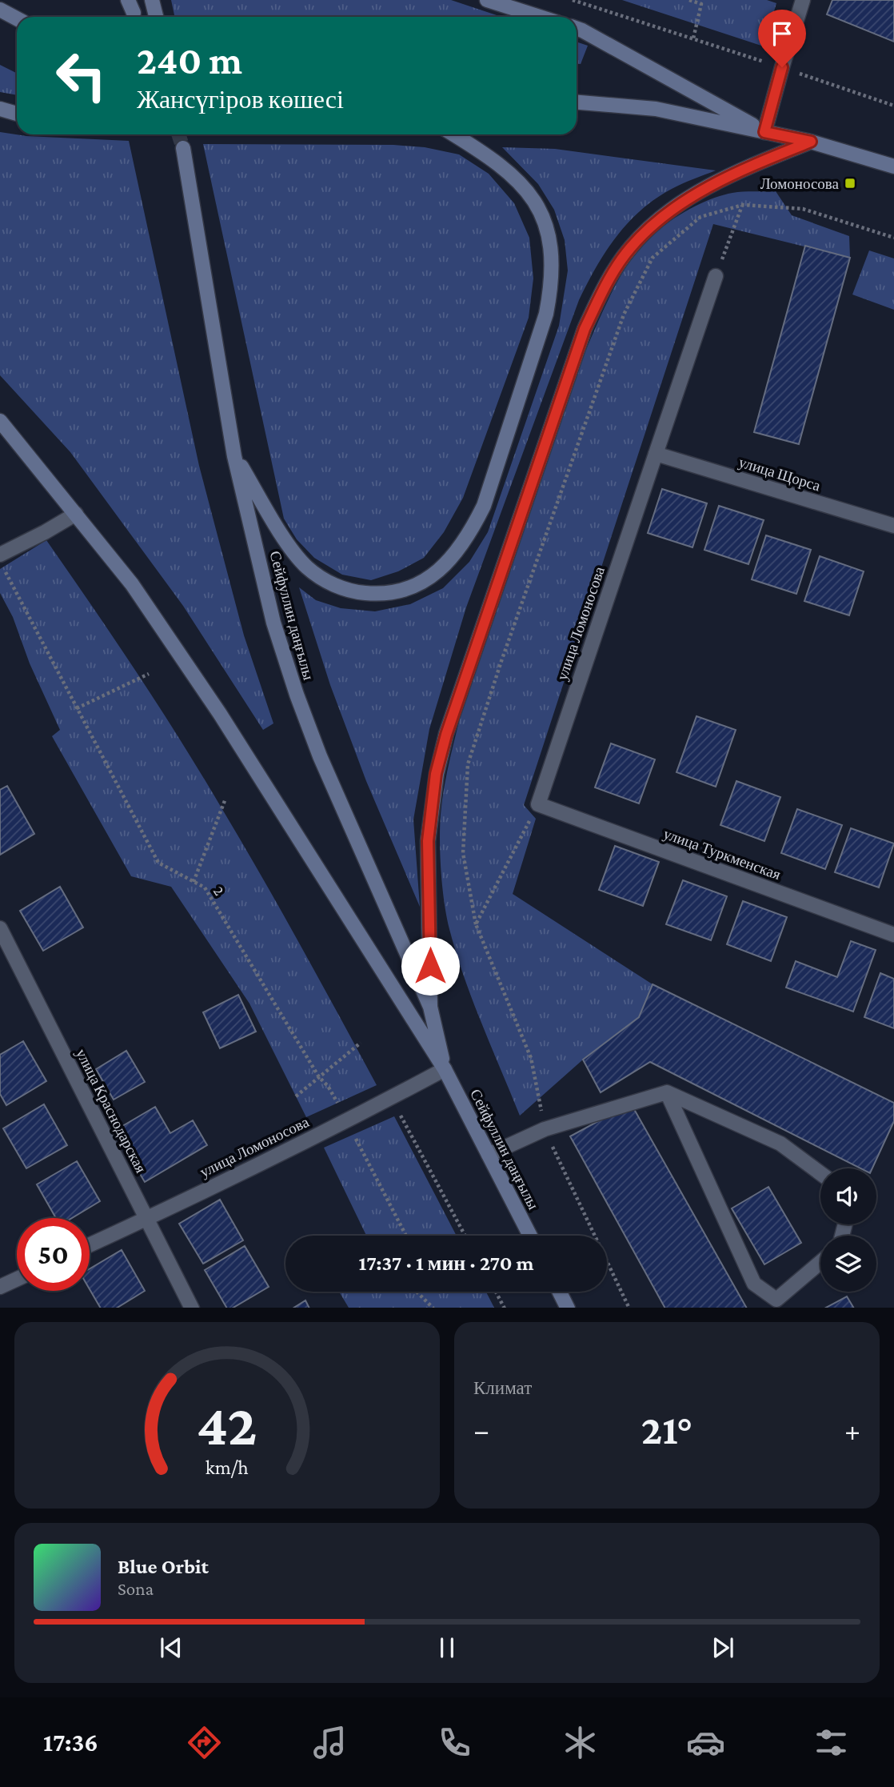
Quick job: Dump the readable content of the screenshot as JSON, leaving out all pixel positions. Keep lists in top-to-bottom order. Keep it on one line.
{"streets":{"main road":["Сейфуллин даңғылы"],"street":["улица Щорса","улица Ломоносова","улица Туркменская","улица Краснодарская"],"path":["2"]},"crossings":[["улица Щорса","улица Ломоносова"],["Сейфуллин даңғылы","улица Ломоносова"],["улица Ломоносова","улица Туркменская"],["улица Ломоносова","2"],["улица Ломоносова","улица Краснодарская"]],"places":{"transit":["Ломоносова"]},"page":{"turn":["240 m","Жансүгіров көшесі"],"limit":"50","trip":"17:37 · 1 мин · 270 m","tile":"Климат","heat":["−","21°","+"],"song":["Blue Orbit","Sona"],"tabs":"17:36","gauge":["42","km/h"]}}
